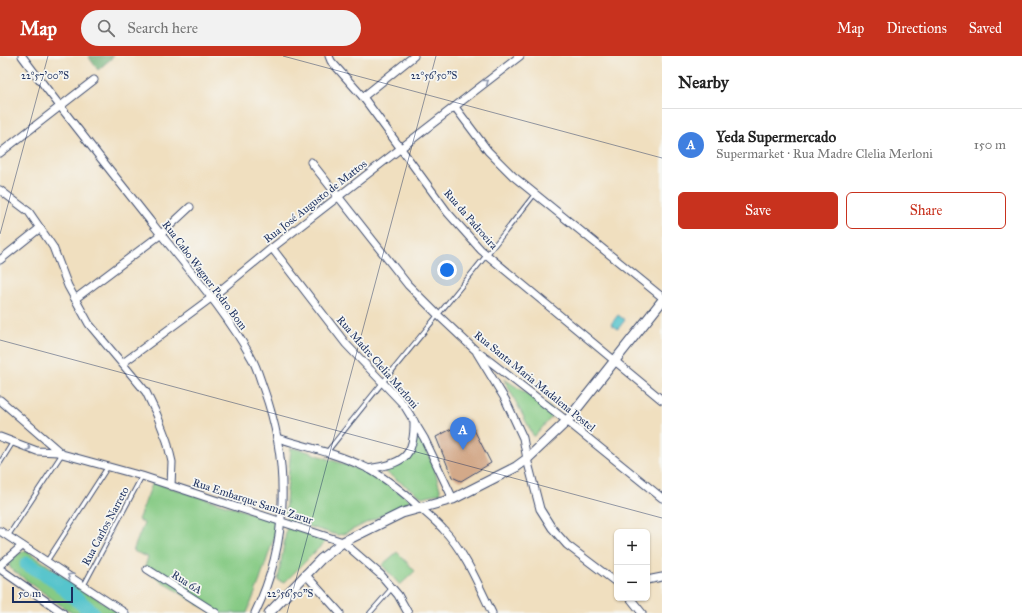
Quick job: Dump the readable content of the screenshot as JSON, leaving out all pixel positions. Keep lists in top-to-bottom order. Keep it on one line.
{"streets":{"street":["Rua José Augusto de Mattos","Rua da Padroeira","Rua Cabo Wagner Pedro Bom","Rua Madre Clelia Merloni","Rua Santa Maria Madalena Postel","Rua Embarque Samia Zarur","Rua 6A"],"lane":["Rua Carlos Narreto"]},"crossings":[["Rua José Augusto de Mattos","Rua da Padroeira"],["Rua José Augusto de Mattos","Rua Cabo Wagner Pedro Bom"],["Rua José Augusto de Mattos","Rua Madre Clelia Merloni"],["Rua José Augusto de Mattos","Rua Santa Maria Madalena Postel"],["Rua Cabo Wagner Pedro Bom","Rua Embarque Samia Zarur"],["Rua Embarque Samia Zarur","Rua Carlos Narreto"]],"scale_bar":"50 m","page":{"header":"Map","search":"Search here","nav":["Map","Directions","Saved"],"heading":"Nearby","list":[{"mark":"A","name":"Yeda Supermercado","note":"Supermarket · Rua Madre Clelia Merloni","value":"150 m"}],"buttons":["Save","Share"],"pins":"A","map_buttons":["+","−"],"scale":"50 m"},"coordinates":["22°57'00\"S","22°56'50\"S"]}
